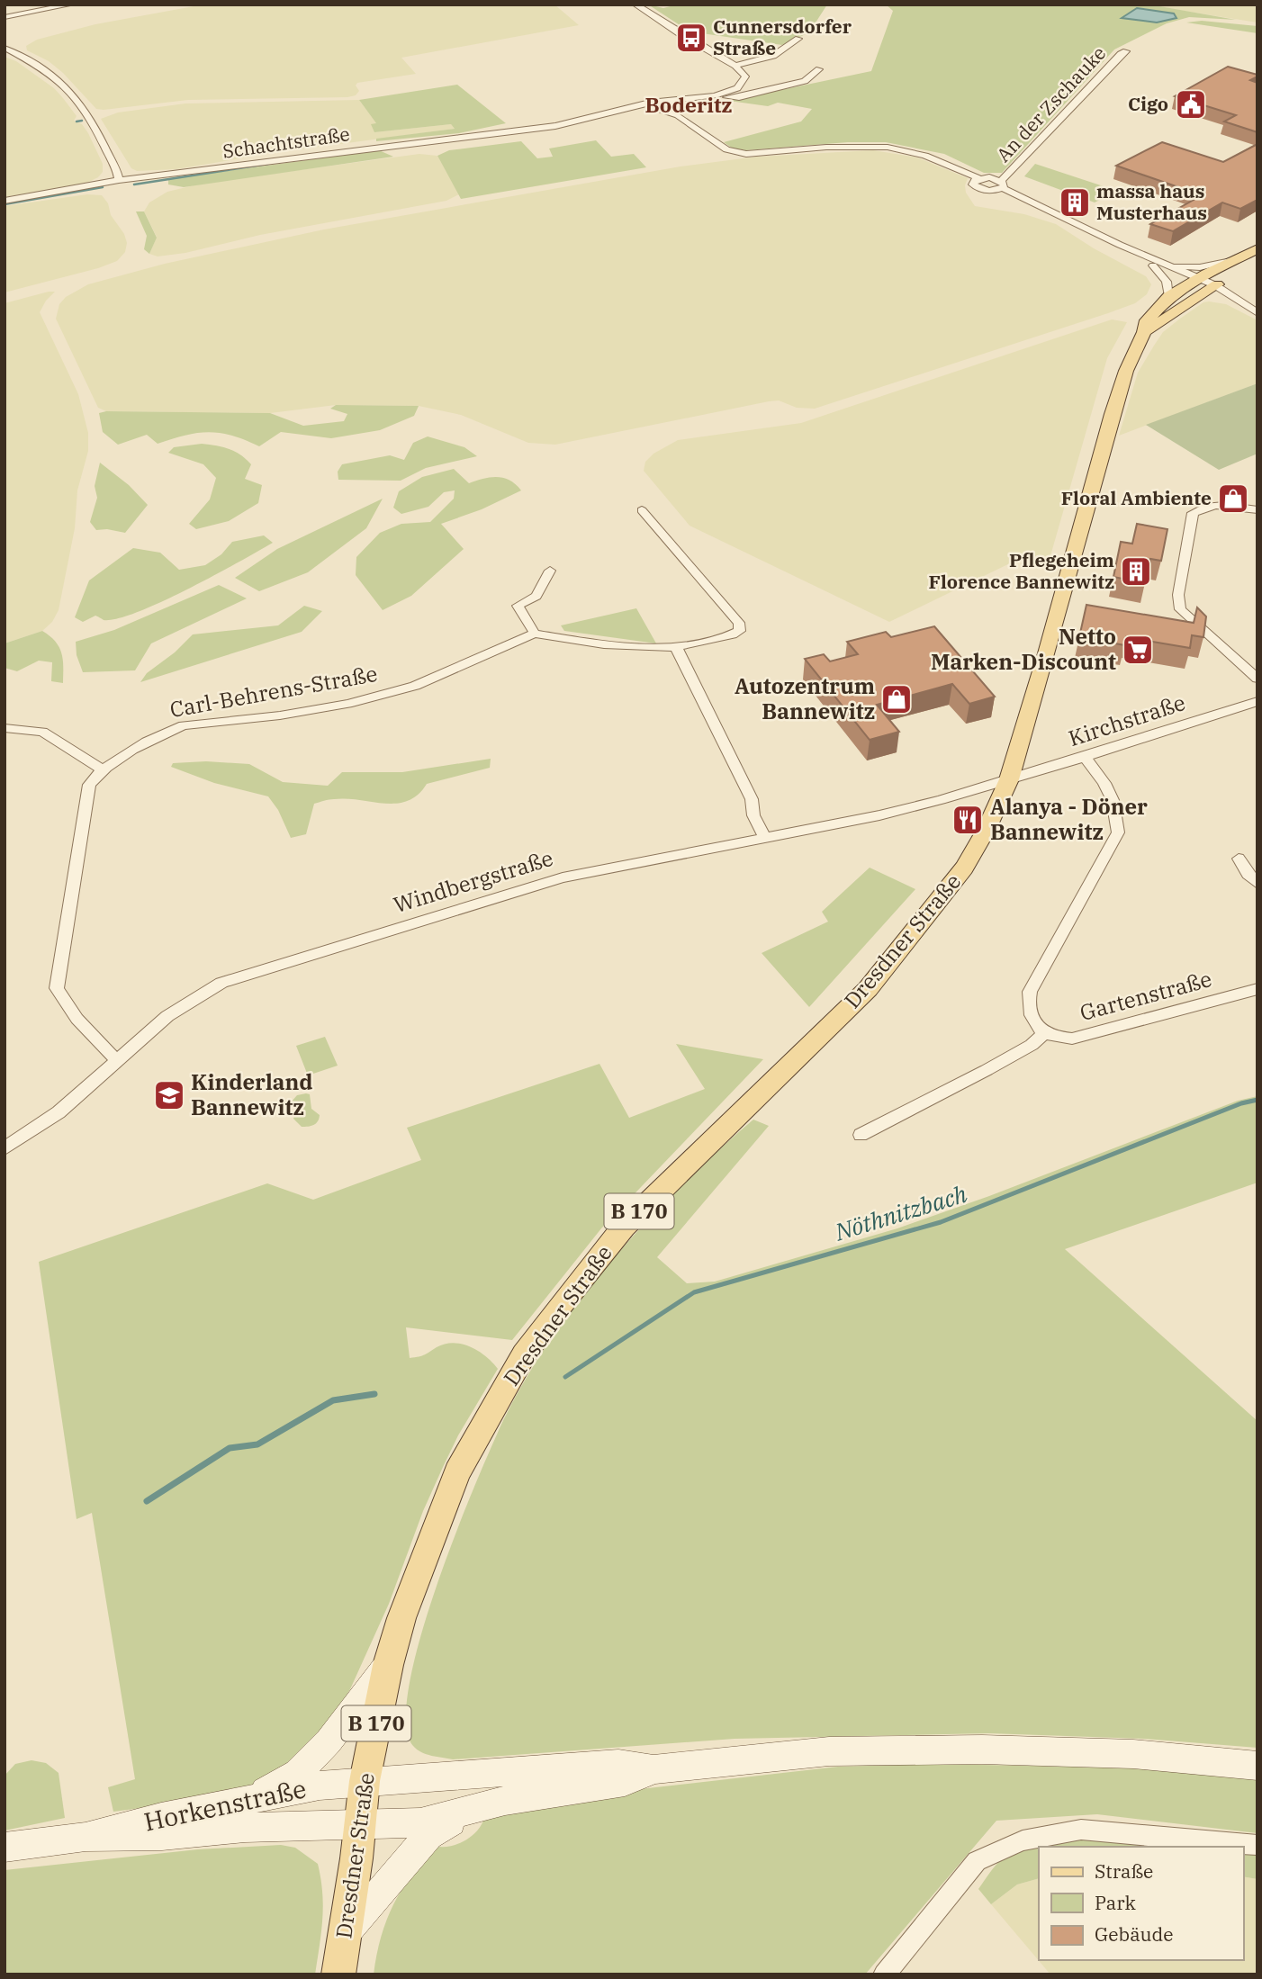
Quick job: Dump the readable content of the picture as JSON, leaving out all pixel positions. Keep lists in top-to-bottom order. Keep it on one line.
{"streets":{"main road":["Dresdner Straße","B 170","Horkenstraße"],"street":["An der Zschauke","Schachtstraße","Carl-Behrens-Straße","Kirchstraße","Windbergstraße","Gartenstraße"]},"crossings":[["Carl-Behrens-Straße","Windbergstraße"],["Kirchstraße","Windbergstraße"],["Kirchstraße","Dresdner Straße"],["Kirchstraße","B 170"],["Windbergstraße","Dresdner Straße"],["Windbergstraße","B 170"],["Dresdner Straße","B 170"],["Dresdner Straße","Horkenstraße"]],"districts":["Boderitz"],"water":["Nöthnitzbach"],"places":{"bus stop":["Cunnersdorfer Straße"],"public building":["Cigo"],"building":["massa haus Musterhaus","Pflegeheim Florence Bannewitz"],"shop":["Floral Ambiente","Autozentrum Bannewitz"],"supermarket":["Netto Marken-Discount"],"restaurant":["Alanya - Döner Bannewitz"],"school or university":["Kinderland Bannewitz"]},"legend":["Straße","Park","Gebäude"]}
